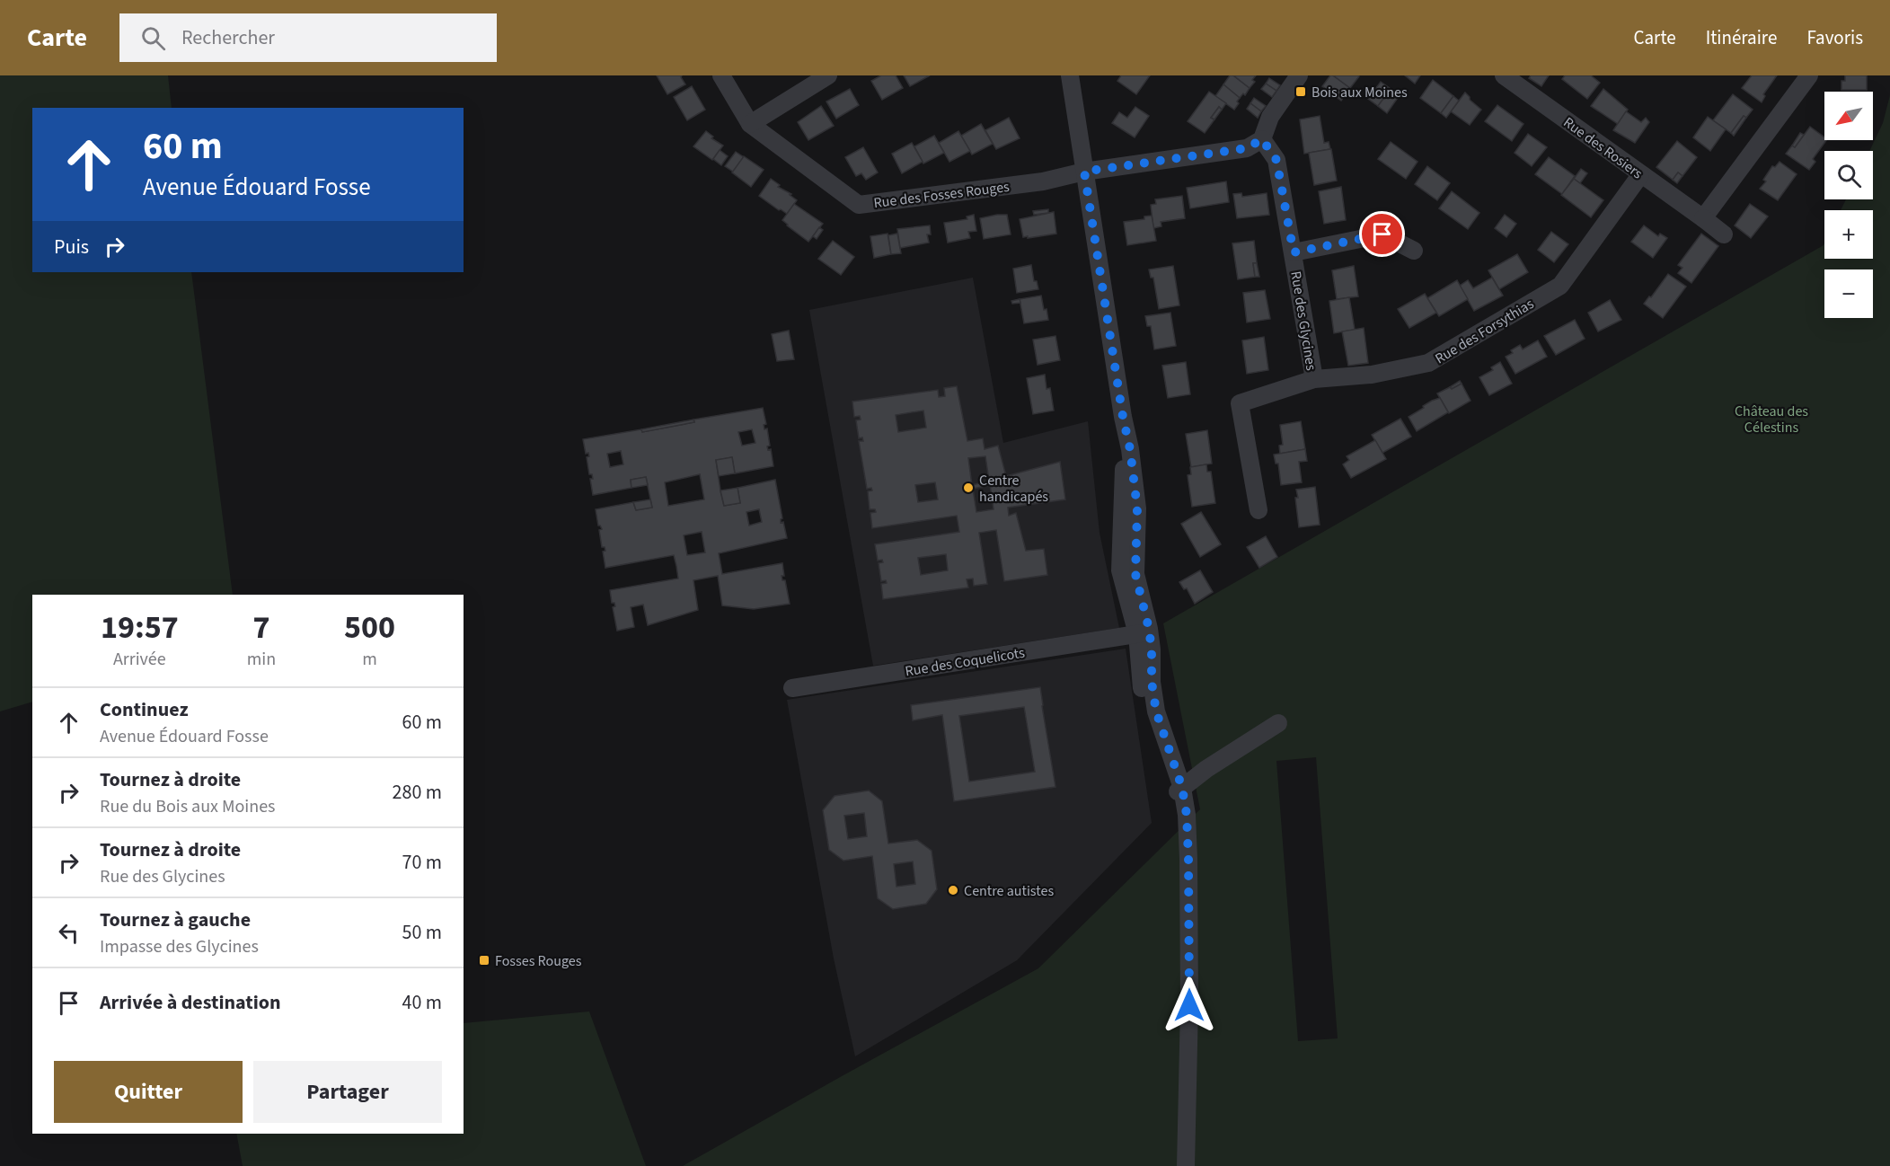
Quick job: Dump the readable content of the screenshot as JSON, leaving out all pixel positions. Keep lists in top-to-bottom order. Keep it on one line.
{"streets":{"street":["Rue des Rosiers","Rue des Fosses Rouges","Rue des Glycines","Rue des Forsythias","Rue des Coquelicots"]},"crossings":[["Rue des Rosiers","Rue des Forsythias"],["Rue des Fosses Rouges","Rue des Glycines"],["Rue des Glycines","Rue des Forsythias"]],"parks":["Château des Célestins"],"places":{"transit":["Bois aux Moines","Fosses Rouges"],"other":["Centre handicapés","Centre autistes"]},"north":"bottom left","page":{"header":"Carte","search":"Rechercher","nav":["Carte","Itinéraire","Favoris"],"map_buttons":["+","−"],"turn":["60 m","Avenue Édouard Fosse"],"then":"Puis","eta":["19:57","Arrivée","7","min","500","m"],"list":[{"name":"Continuez","note":"Avenue Édouard Fosse","value":"60 m"},{"name":"Tournez à droite","note":"Rue du Bois aux Moines","value":"280 m"},{"name":"Tournez à droite","note":"Rue des Glycines","value":"70 m"},{"name":"Tournez à gauche","note":"Impasse des Glycines","value":"50 m"},{"name":"Arrivée à destination","value":"40 m"}],"buttons":["Quitter","Partager"]}}
